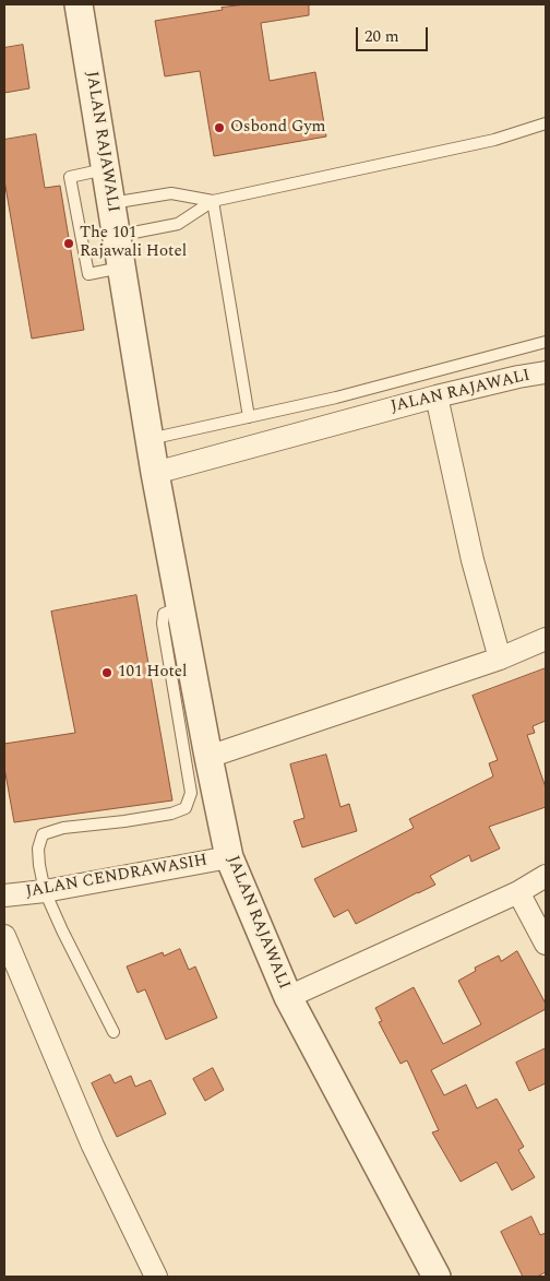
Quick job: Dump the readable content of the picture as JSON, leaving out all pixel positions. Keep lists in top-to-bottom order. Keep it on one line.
{"streets":{"street":["JALAN RAJAWALI","JALAN CENDRAWASIH"]},"crossings":[["JALAN RAJAWALI","JALAN CENDRAWASIH"]],"places":["Osbond Gym","The 101 Rajawali Hotel","101 Hotel"],"scale_bar":"20 m"}
